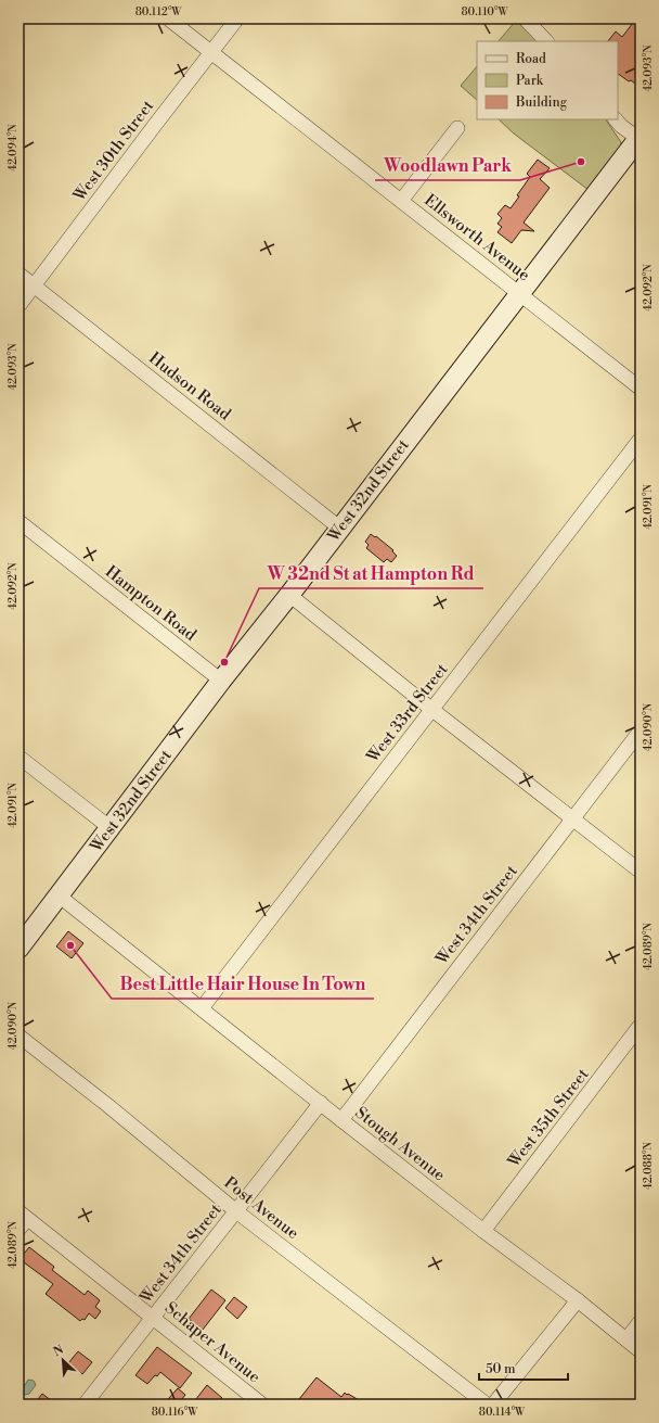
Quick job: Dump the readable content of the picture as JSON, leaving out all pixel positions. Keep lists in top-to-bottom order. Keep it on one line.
{"streets":{"street":["West 30th Street","Ellsworth Avenue","Hudson Road","West 32nd Street","Hampton Road","West 33rd Street","West 34th Street","West 35th Street","Stough Avenue","Post Avenue","Schaper Avenue"]},"crossings":[["West 30th Street","Ellsworth Avenue"],["West 30th Street","Hudson Road"],["Ellsworth Avenue","West 32nd Street"],["Hudson Road","West 32nd Street"],["West 32nd Street","Hampton Road"],["West 32nd Street","Stough Avenue"],["West 33rd Street","Stough Avenue"],["West 34th Street","Stough Avenue"],["West 34th Street","Post Avenue"],["West 34th Street","Schaper Avenue"],["West 35th Street","Stough Avenue"]],"places":["Woodlawn Park","W 32nd St at Hampton Rd","Best Little Hair House In Town"],"legend":["Road","Park","Building"],"scale_bar":"50 m","north":"top left","coordinates":["80.112°W","80.110°W","42.093°N","42.094°N","42.092°N","42.091°N","42.090°N","42.089°N","42.088°N","80.116°W","80.114°W"]}
